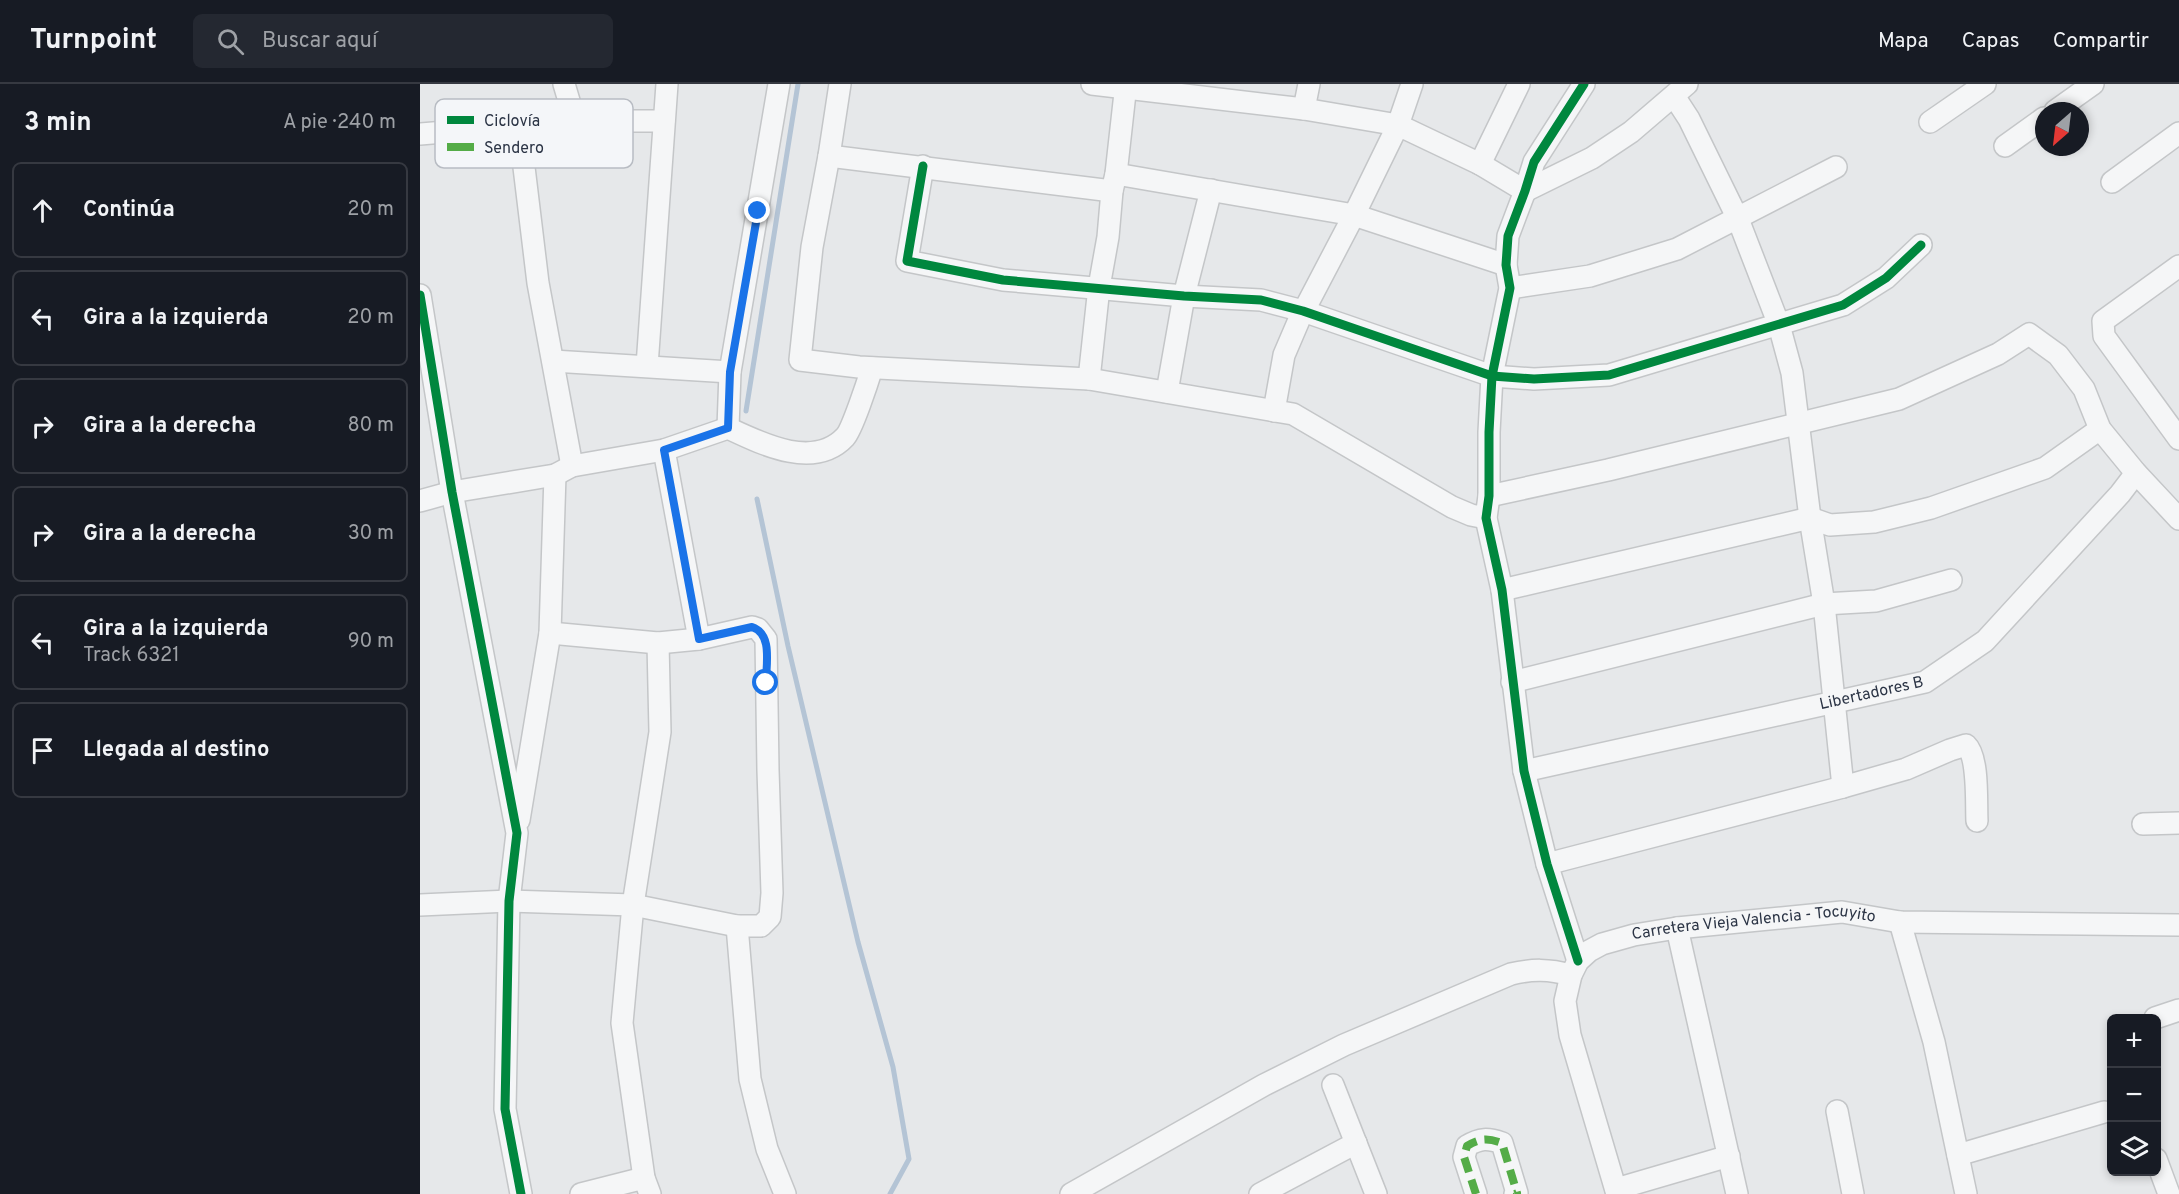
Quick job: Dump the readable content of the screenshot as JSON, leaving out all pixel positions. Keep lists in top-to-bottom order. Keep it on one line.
{"streets":{"street":["Libertadores B","Carretera Vieja Valencia - Tocuyito"]},"legend":["Ciclovía","Sendero"],"north":"bottom left","page":{"header":"Turnpoint","search":"Buscar aquí","nav":["Mapa","Capas","Compartir"],"heading":["3 min","A pie · 240 m"],"list":[["Continúa","20 m"],["Gira a la izquierda","20 m"],["Gira a la derecha","80 m"],["Gira a la derecha","30 m"],["Gira a la izquierda","Track 6321","90 m"],"Llegada al destino"],"map_buttons":["+","−"]}}
